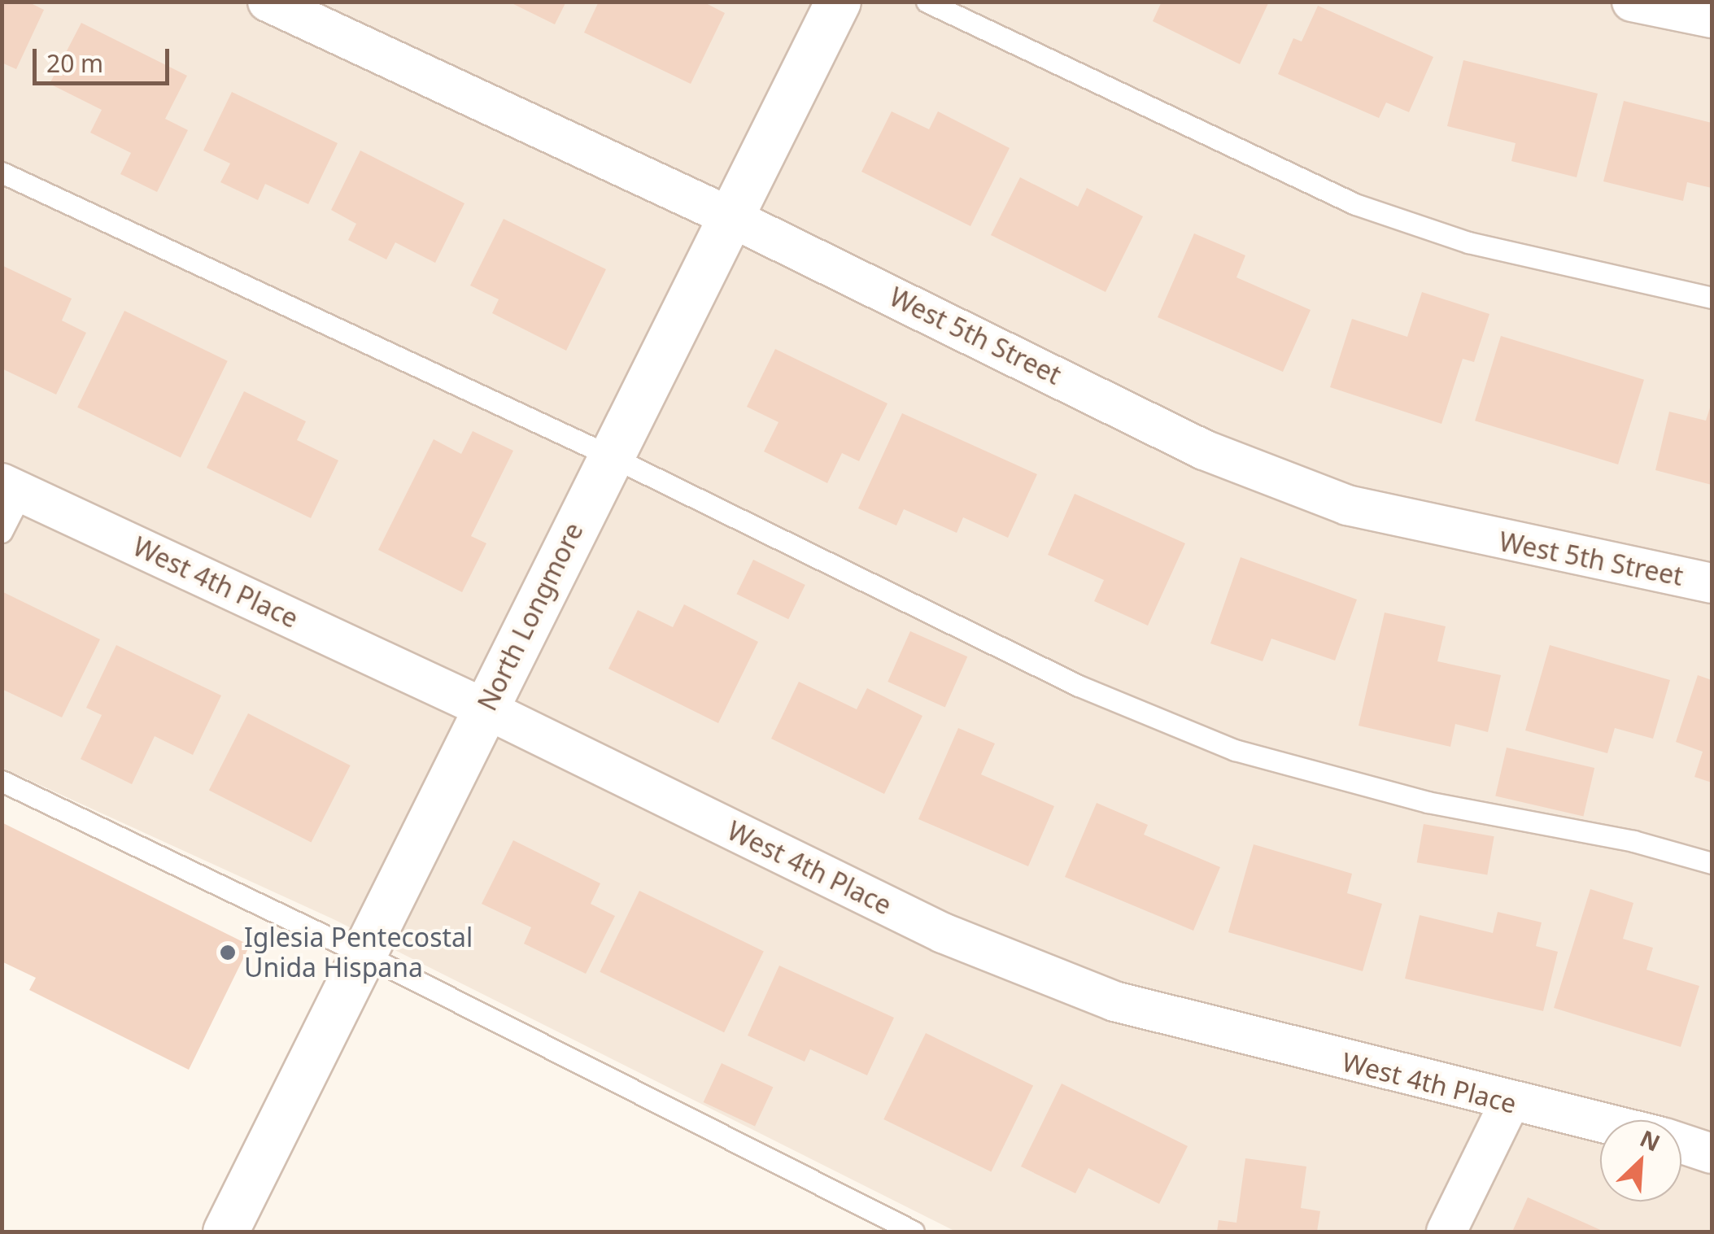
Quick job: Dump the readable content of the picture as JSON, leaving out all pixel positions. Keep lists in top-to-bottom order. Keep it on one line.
{"streets":{"street":["West 5th Street","West 4th Place","North Longmore"]},"crossings":[["West 5th Street","North Longmore"],["West 4th Place","North Longmore"]],"places":["Iglesia Pentecostal Unida Hispana"],"scale_bar":"20 m","north":"top right"}
